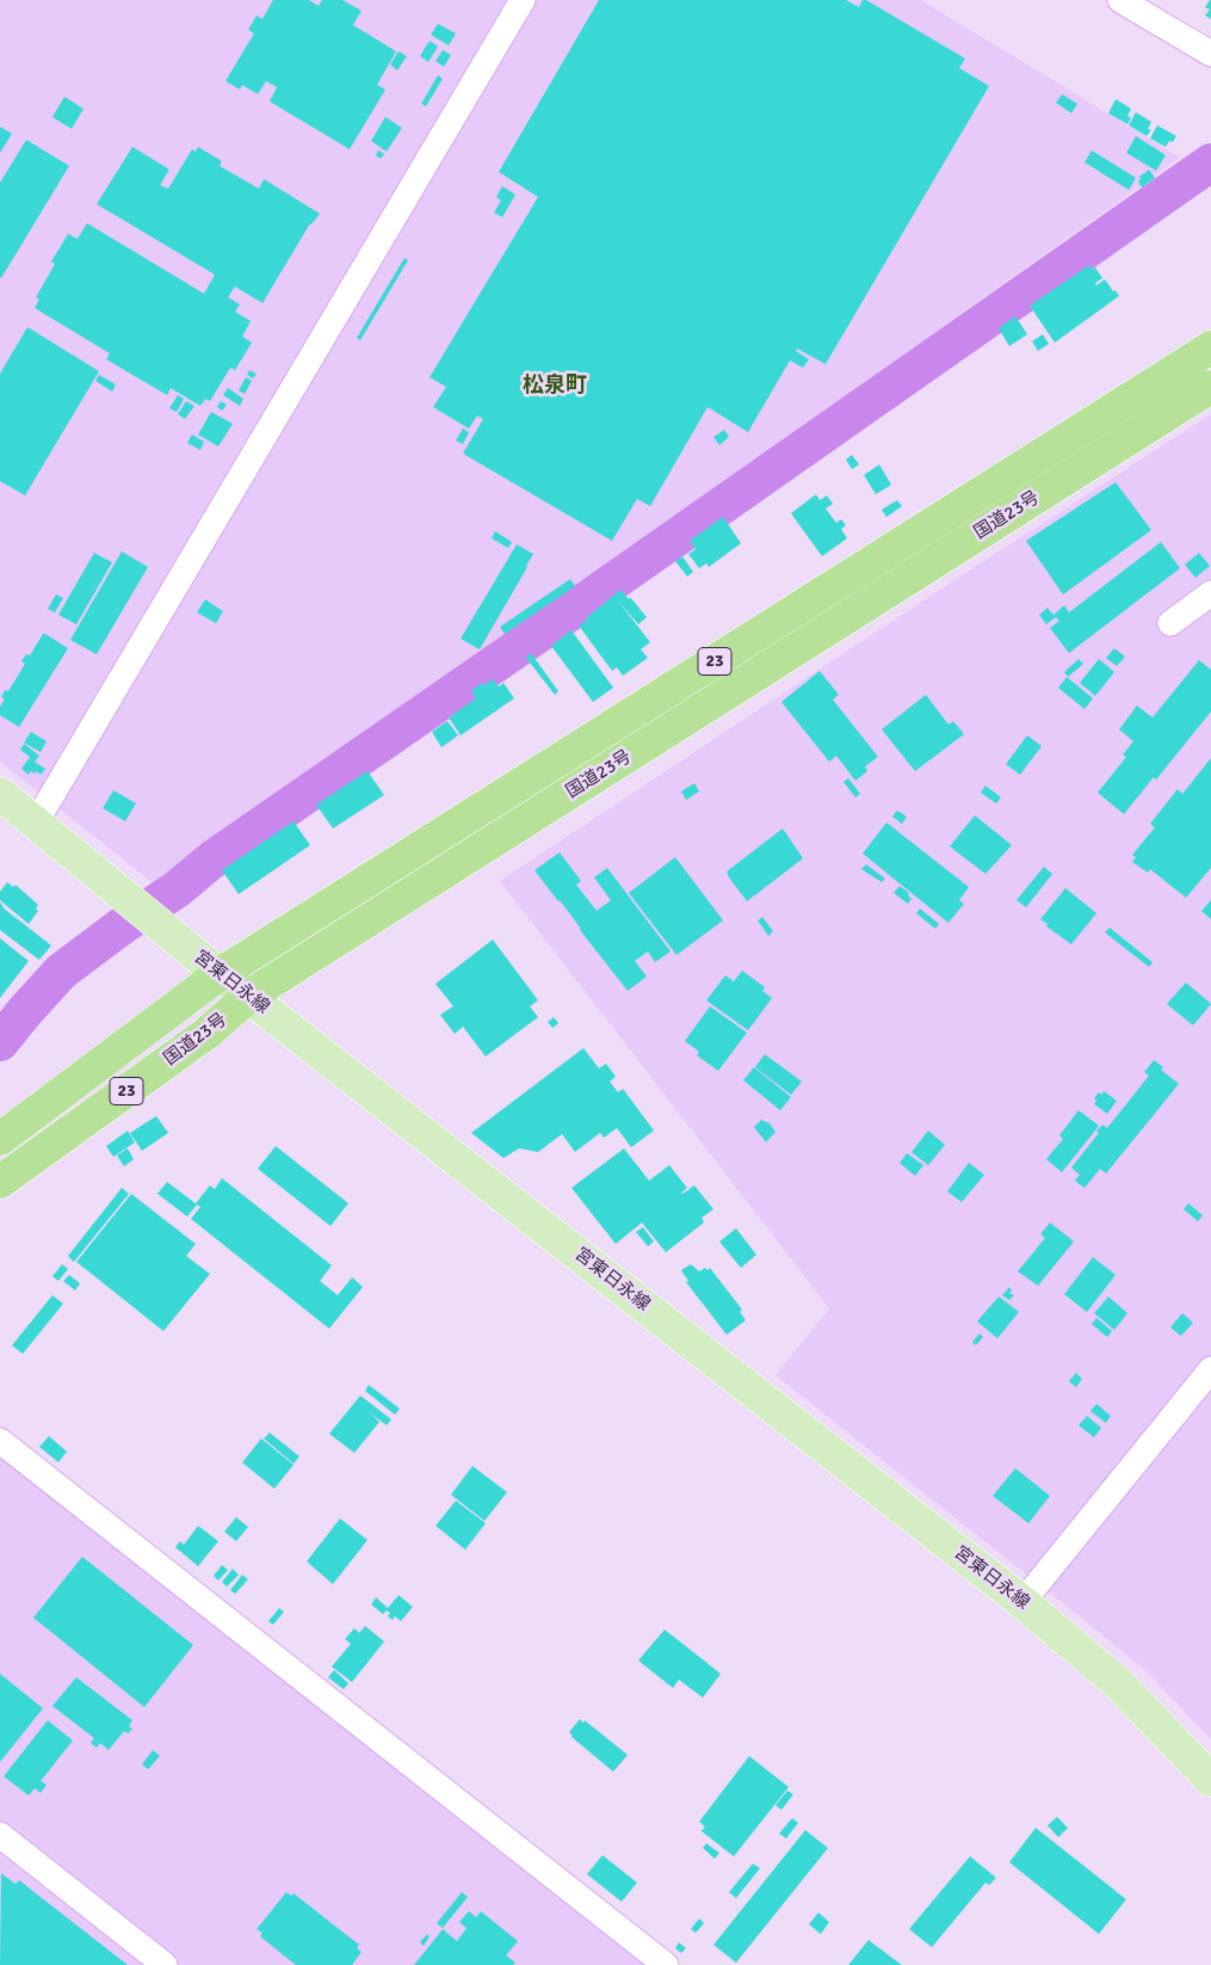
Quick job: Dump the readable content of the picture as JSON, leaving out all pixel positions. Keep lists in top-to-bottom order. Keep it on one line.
{"streets":{"highway":["国道23号","23"],"main road":["宮東日永線"]},"crossings":[["国道23号","宮東日永線"]],"districts":["松泉町"]}
